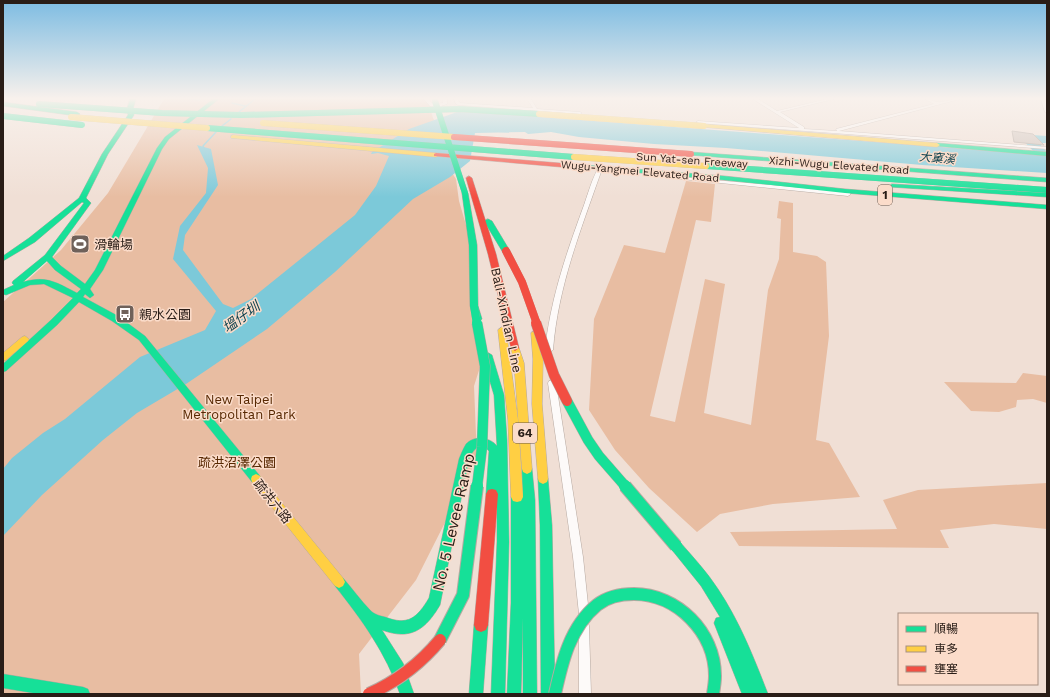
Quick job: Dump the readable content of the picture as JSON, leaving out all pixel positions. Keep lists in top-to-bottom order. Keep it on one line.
{"streets":{"main road":["Sun Yat-sen Freeway","Xizhi-Wugu Elevated Road","Wugu-Yangmei Elevated Road","1","Bali-Xindian Line","64","疏洪六路","No. 5 Levee Ramp"]},"crossings":[["Xizhi-Wugu Elevated Road","Wugu-Yangmei Elevated Road"],["疏洪六路","No. 5 Levee Ramp"]],"water":["大窠溪","塭仔圳"],"parks":["New Taipei Metropolitan Park","疏洪沼澤公園"],"places":{"sports":["滑輪場"],"bus stop":["親水公園"]},"legend":["順暢","車多","壅塞"]}
